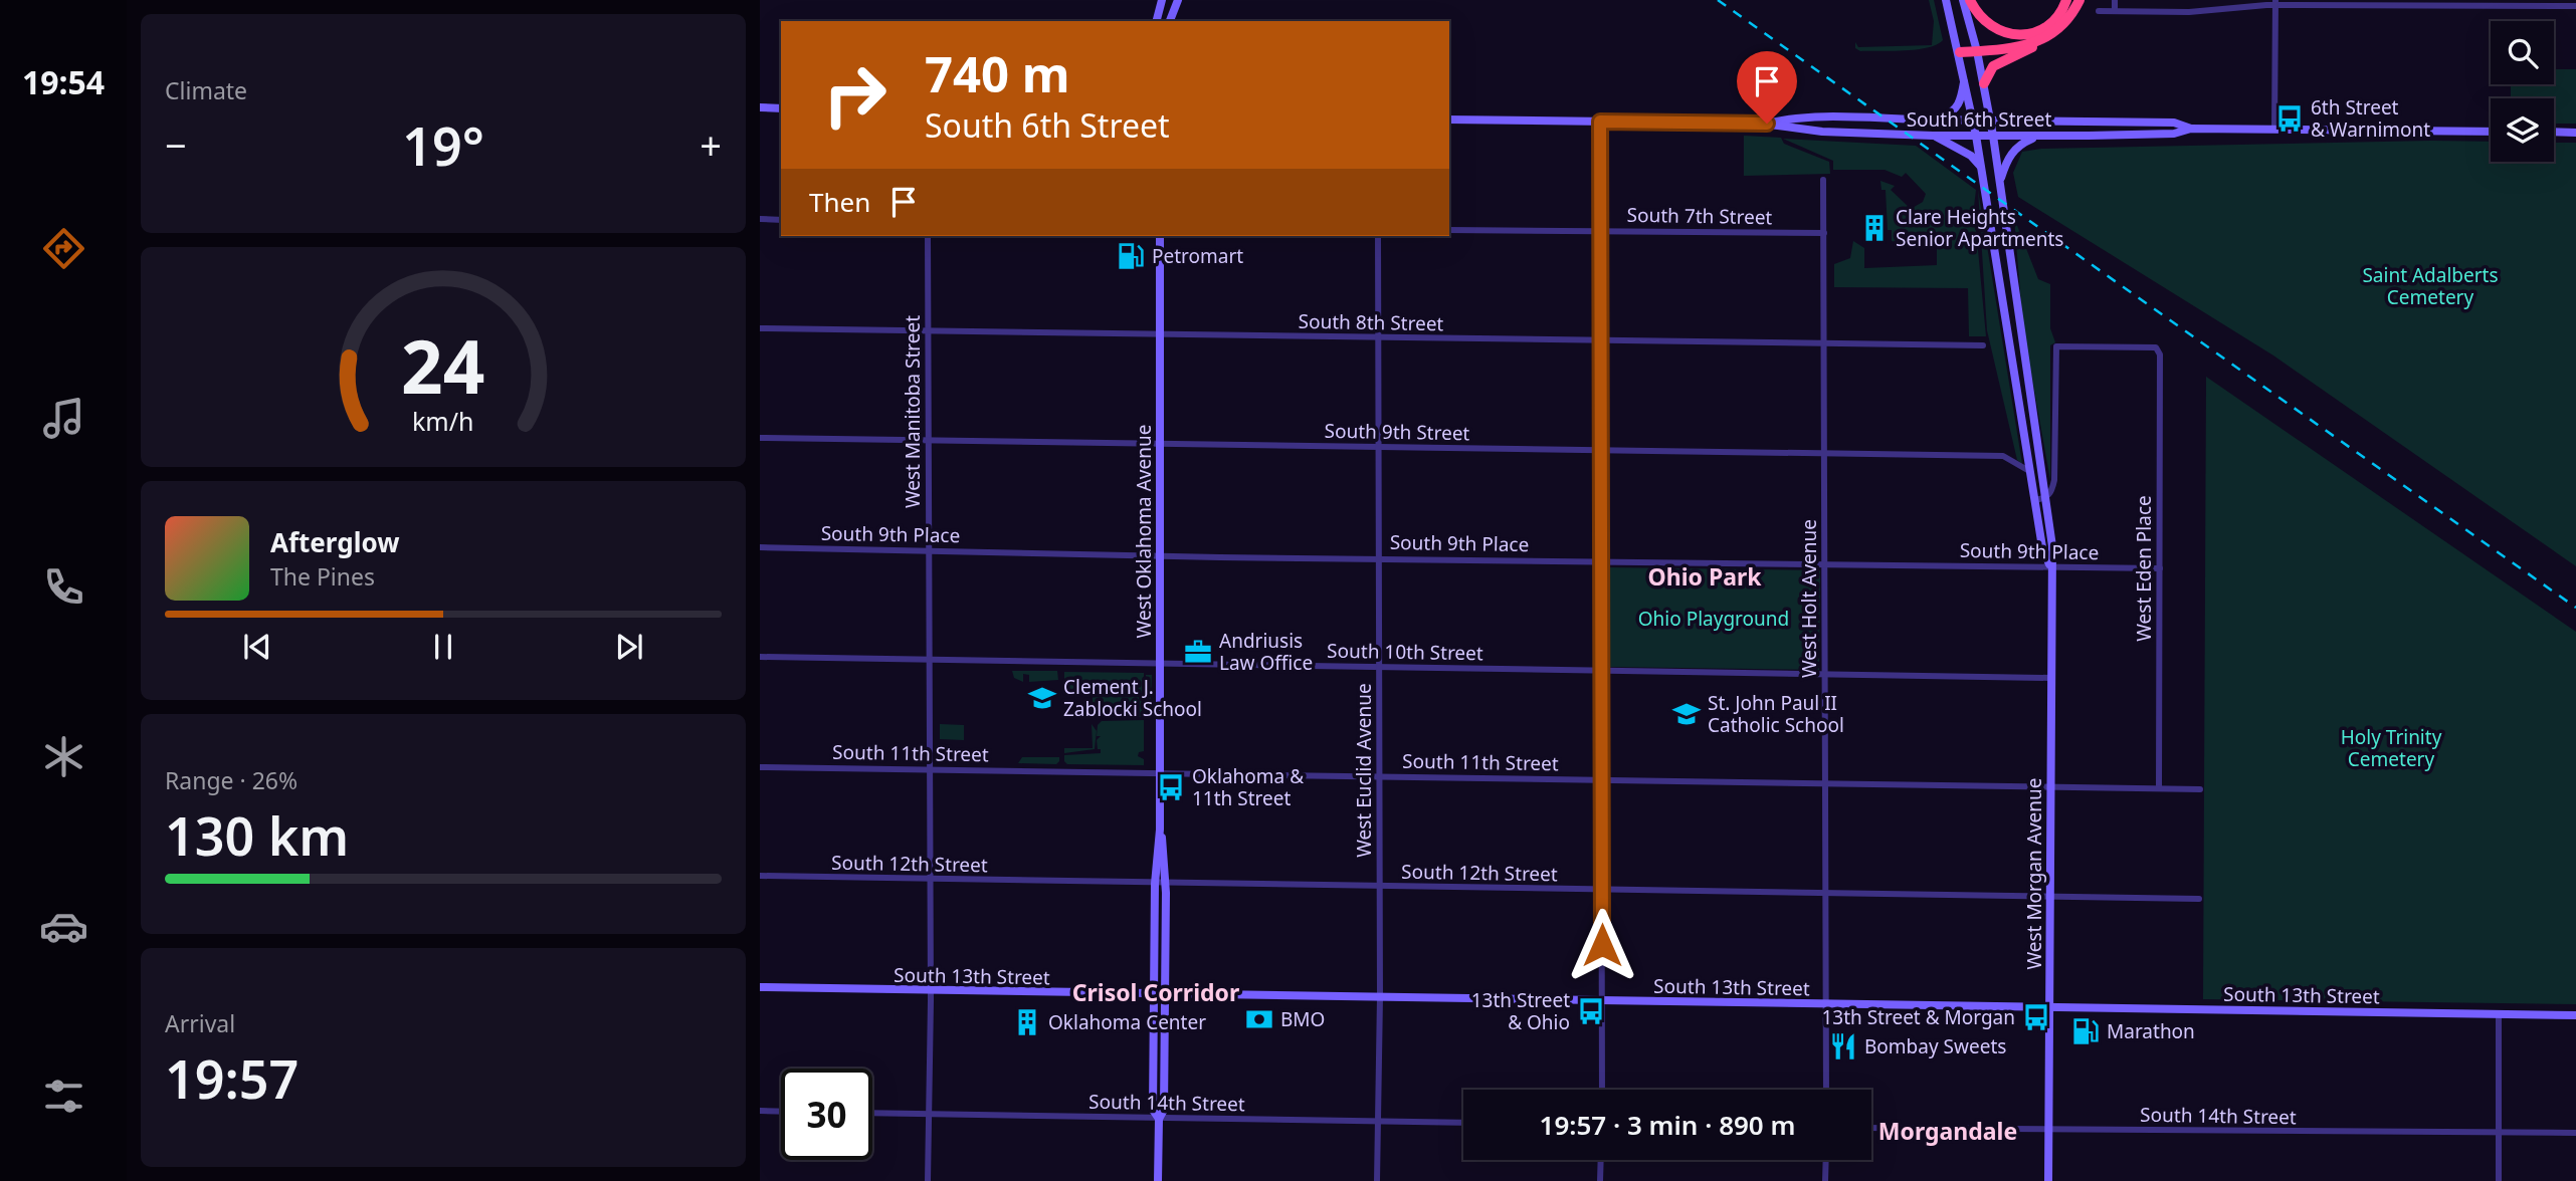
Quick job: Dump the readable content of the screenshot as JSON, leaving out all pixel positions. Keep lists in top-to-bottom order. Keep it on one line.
{"streets":{"street":["South 6th Street","South 7th Street","South 8th Street","West Manitoba Street","South 9th Street","West Oklahoma Avenue","South 9th Place","West Eden Place","West Holt Avenue","South 10th Street","South 11th Street","West Euclid Avenue","South 12th Street","West Morgan Avenue","South 13th Street","South 14th Street"]},"crossings":[["South 6th Street","West Morgan Avenue"],["South 7th Street","West Holt Avenue"],["South 8th Street","West Manitoba Street"],["South 8th Street","West Oklahoma Avenue"],["South 8th Street","West Holt Avenue"],["South 8th Street","West Euclid Avenue"],["West Manitoba Street","South 9th Street"],["West Manitoba Street","South 9th Place"],["West Manitoba Street","South 10th Street"],["West Manitoba Street","South 11th Street"],["West Manitoba Street","South 12th Street"],["West Manitoba Street","South 13th Street"],["West Manitoba Street","South 14th Street"],["South 9th Street","West Oklahoma Avenue"],["South 9th Street","West Holt Avenue"],["South 9th Street","West Euclid Avenue"],["South 9th Street","West Morgan Avenue"],["West Oklahoma Avenue","South 9th Place"],["West Oklahoma Avenue","South 10th Street"],["West Oklahoma Avenue","South 11th Street"],["West Oklahoma Avenue","South 12th Street"],["West Oklahoma Avenue","South 13th Street"],["West Oklahoma Avenue","South 14th Street"],["South 9th Place","West Eden Place"],["South 9th Place","West Holt Avenue"],["South 9th Place","West Euclid Avenue"],["South 9th Place","West Morgan Avenue"],["West Eden Place","South 11th Street"],["West Eden Place","West Morgan Avenue"],["West Holt Avenue","South 10th Street"],["West Holt Avenue","South 11th Street"],["West Holt Avenue","South 12th Street"],["West Holt Avenue","South 13th Street"],["South 10th Street","West Euclid Avenue"],["South 10th Street","West Morgan Avenue"],["South 11th Street","West Euclid Avenue"],["South 11th Street","West Morgan Avenue"],["West Euclid Avenue","South 12th Street"],["West Euclid Avenue","South 13th Street"],["West Euclid Avenue","South 14th Street"],["South 12th Street","West Morgan Avenue"],["West Morgan Avenue","South 13th Street"],["West Morgan Avenue","South 14th Street"]],"districts":["Ohio Park","Crisol Corridor","Morgandale"],"parks":["Saint Adalberts Cemetery","Ohio Playground","Holy Trinity Cemetery"],"places":{"bus stop":["6th Street & Warnimont","Oklahoma & 11th Street","13th Street & Ohio","13th Street & Morgan"],"building":["Clare Heights Senior Apartments","Oklahoma Center"],"fuel station":["Petromart","Marathon"],"office":["Andriusis Law Office"],"school or university":["Clement J. Zablocki School","St. John Paul II Catholic School"],"bank":["BMO"],"restaurant":["Bombay Sweets"]},"page":{"tabs":"19:54","tile":["Climate",["Range · 26%","130 km"],["Arrival","19:57"]],"turn":["740 m","South 6th Street"],"heat":["−","19°","+"],"then":"Then","song":["Afterglow","The Pines"],"limit":"30","trip":"19:57 · 3 min · 890 m","gauge":["24","km/h"]}}
